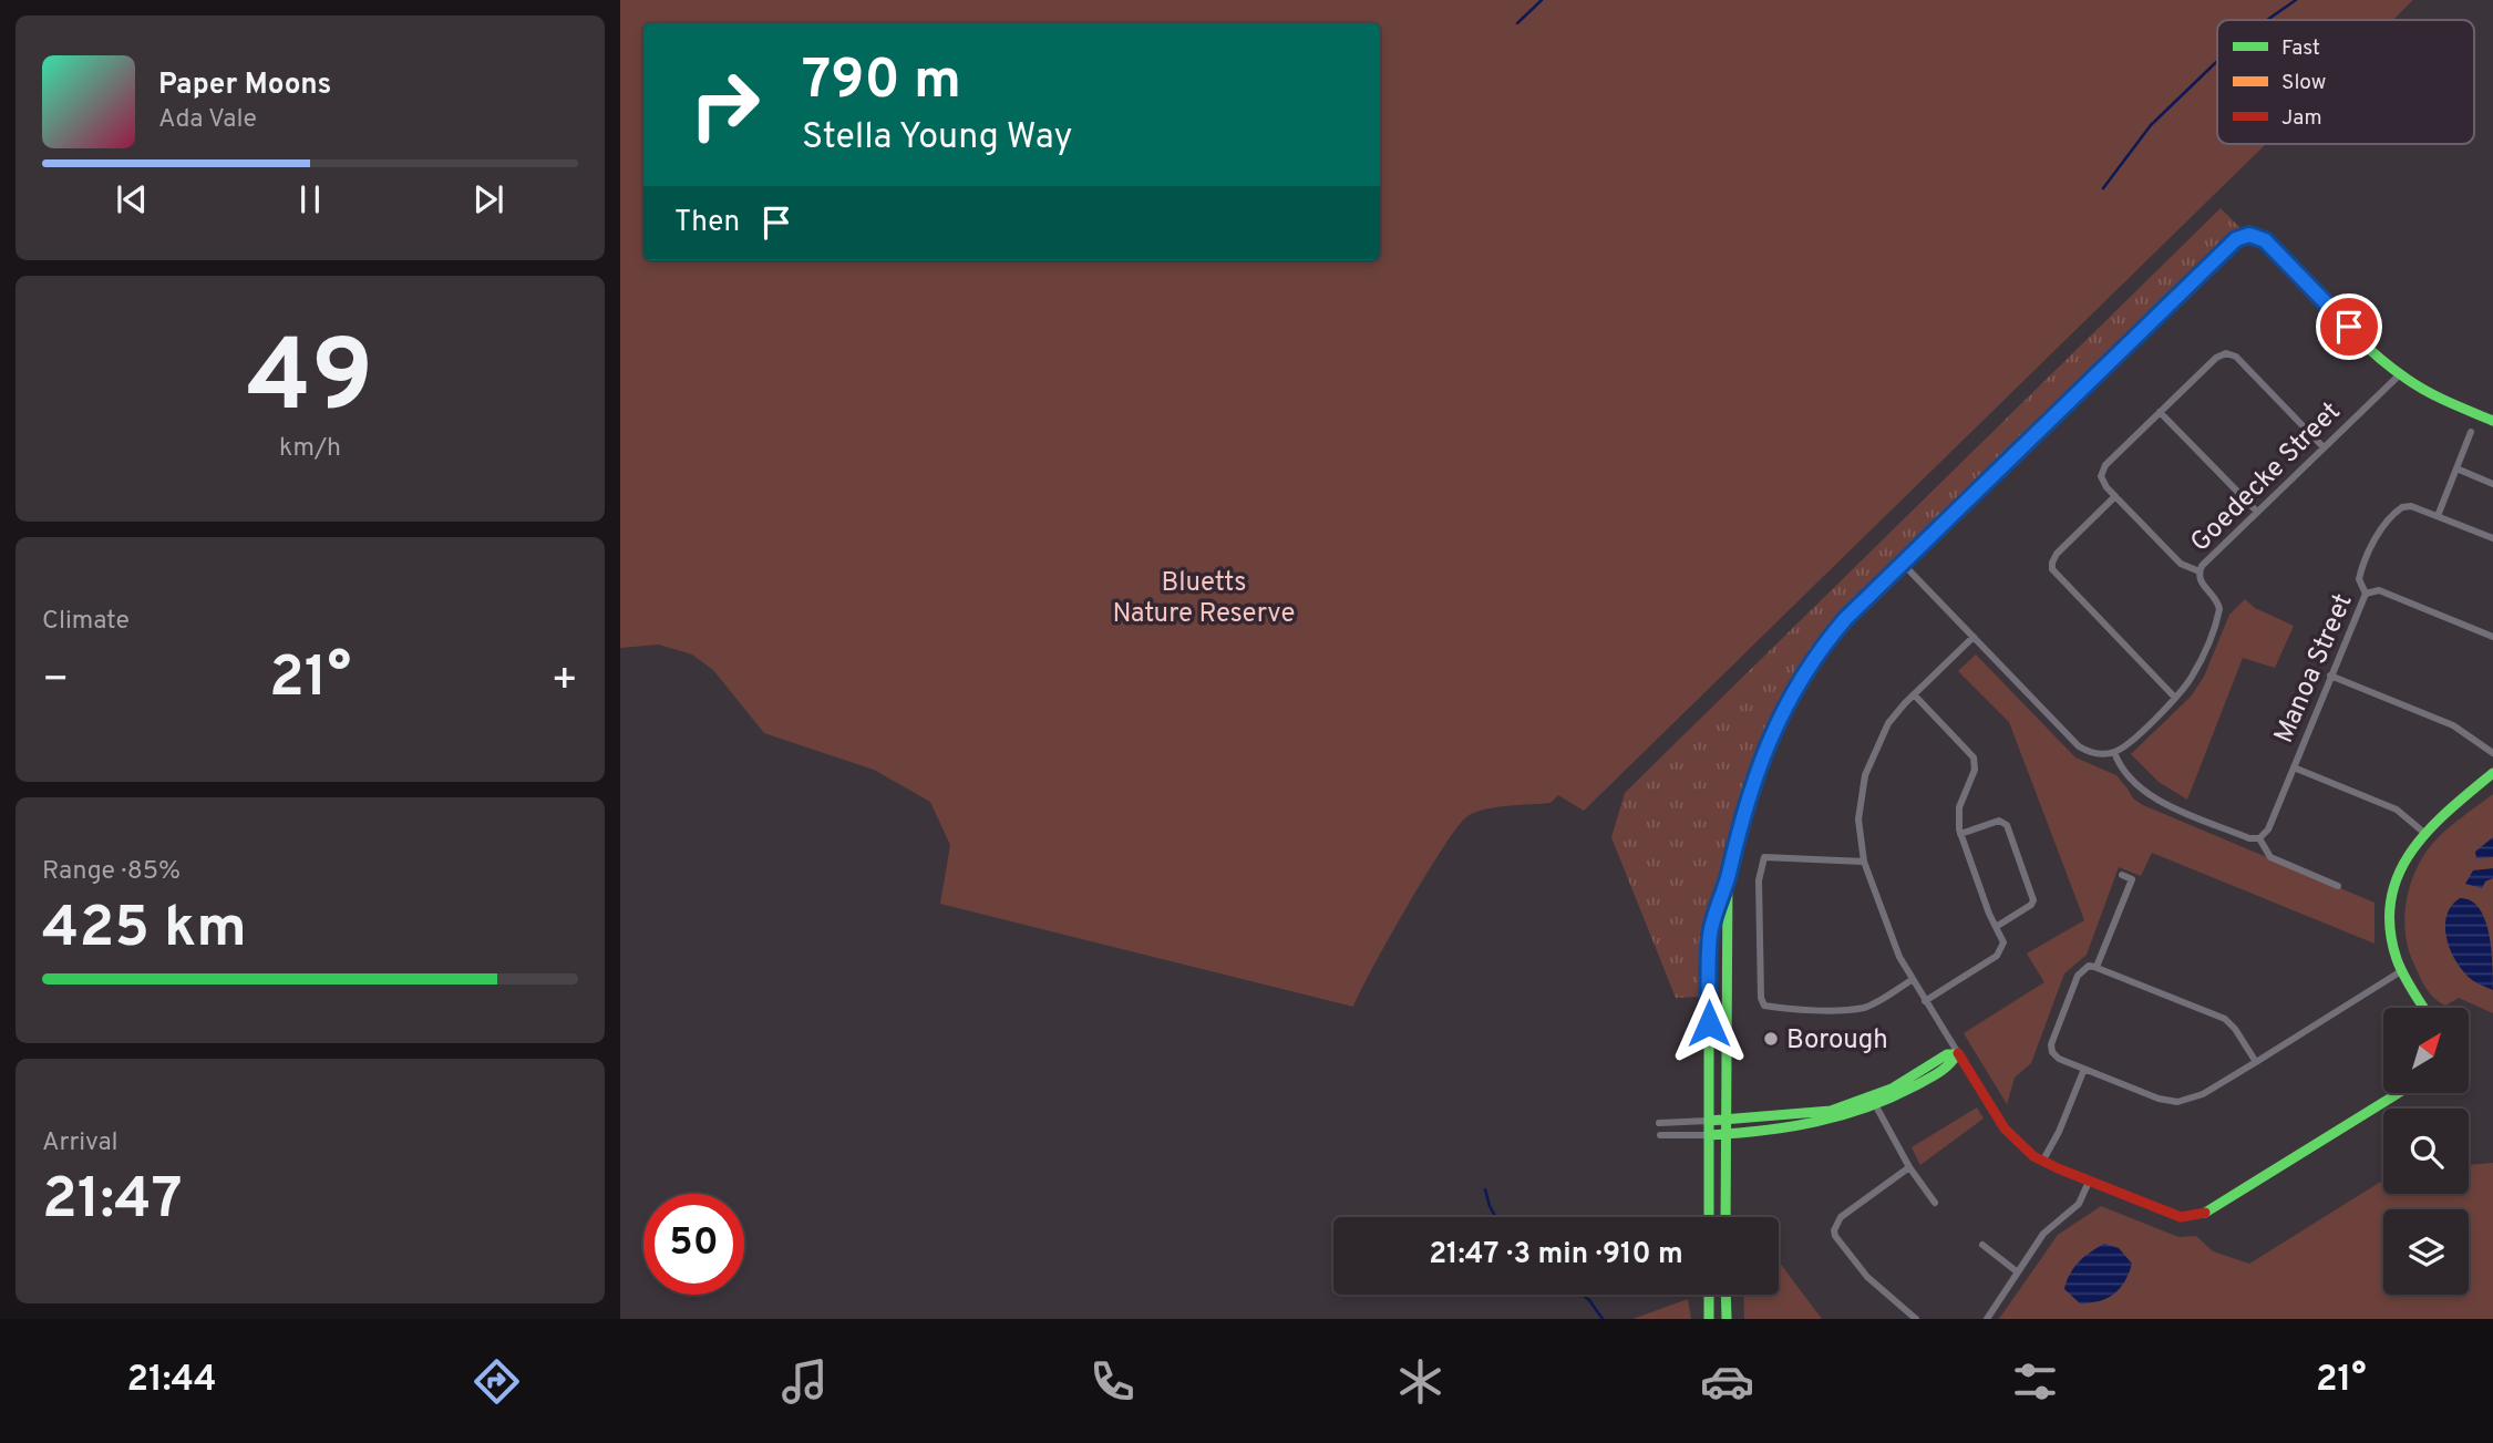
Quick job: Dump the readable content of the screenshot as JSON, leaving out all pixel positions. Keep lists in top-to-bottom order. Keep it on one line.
{"streets":{"street":["Goedecke Street","Manoa Street"]},"parks":["Bluetts Nature Reserve"],"places":["Borough"],"legend":["Fast","Slow","Jam"],"north":"top right","page":{"turn":["790 m","Stella Young Way"],"song":["Paper Moons","Ada Vale"],"then":"Then","tile":[["49","km/h"],"Climate",["Range · 85%","425 km"],["Arrival","21:47"]],"heat":["−","21°","+"],"limit":"50","trip":"21:47 · 3 min · 910 m","tabs":["21:44","21°"]}}
